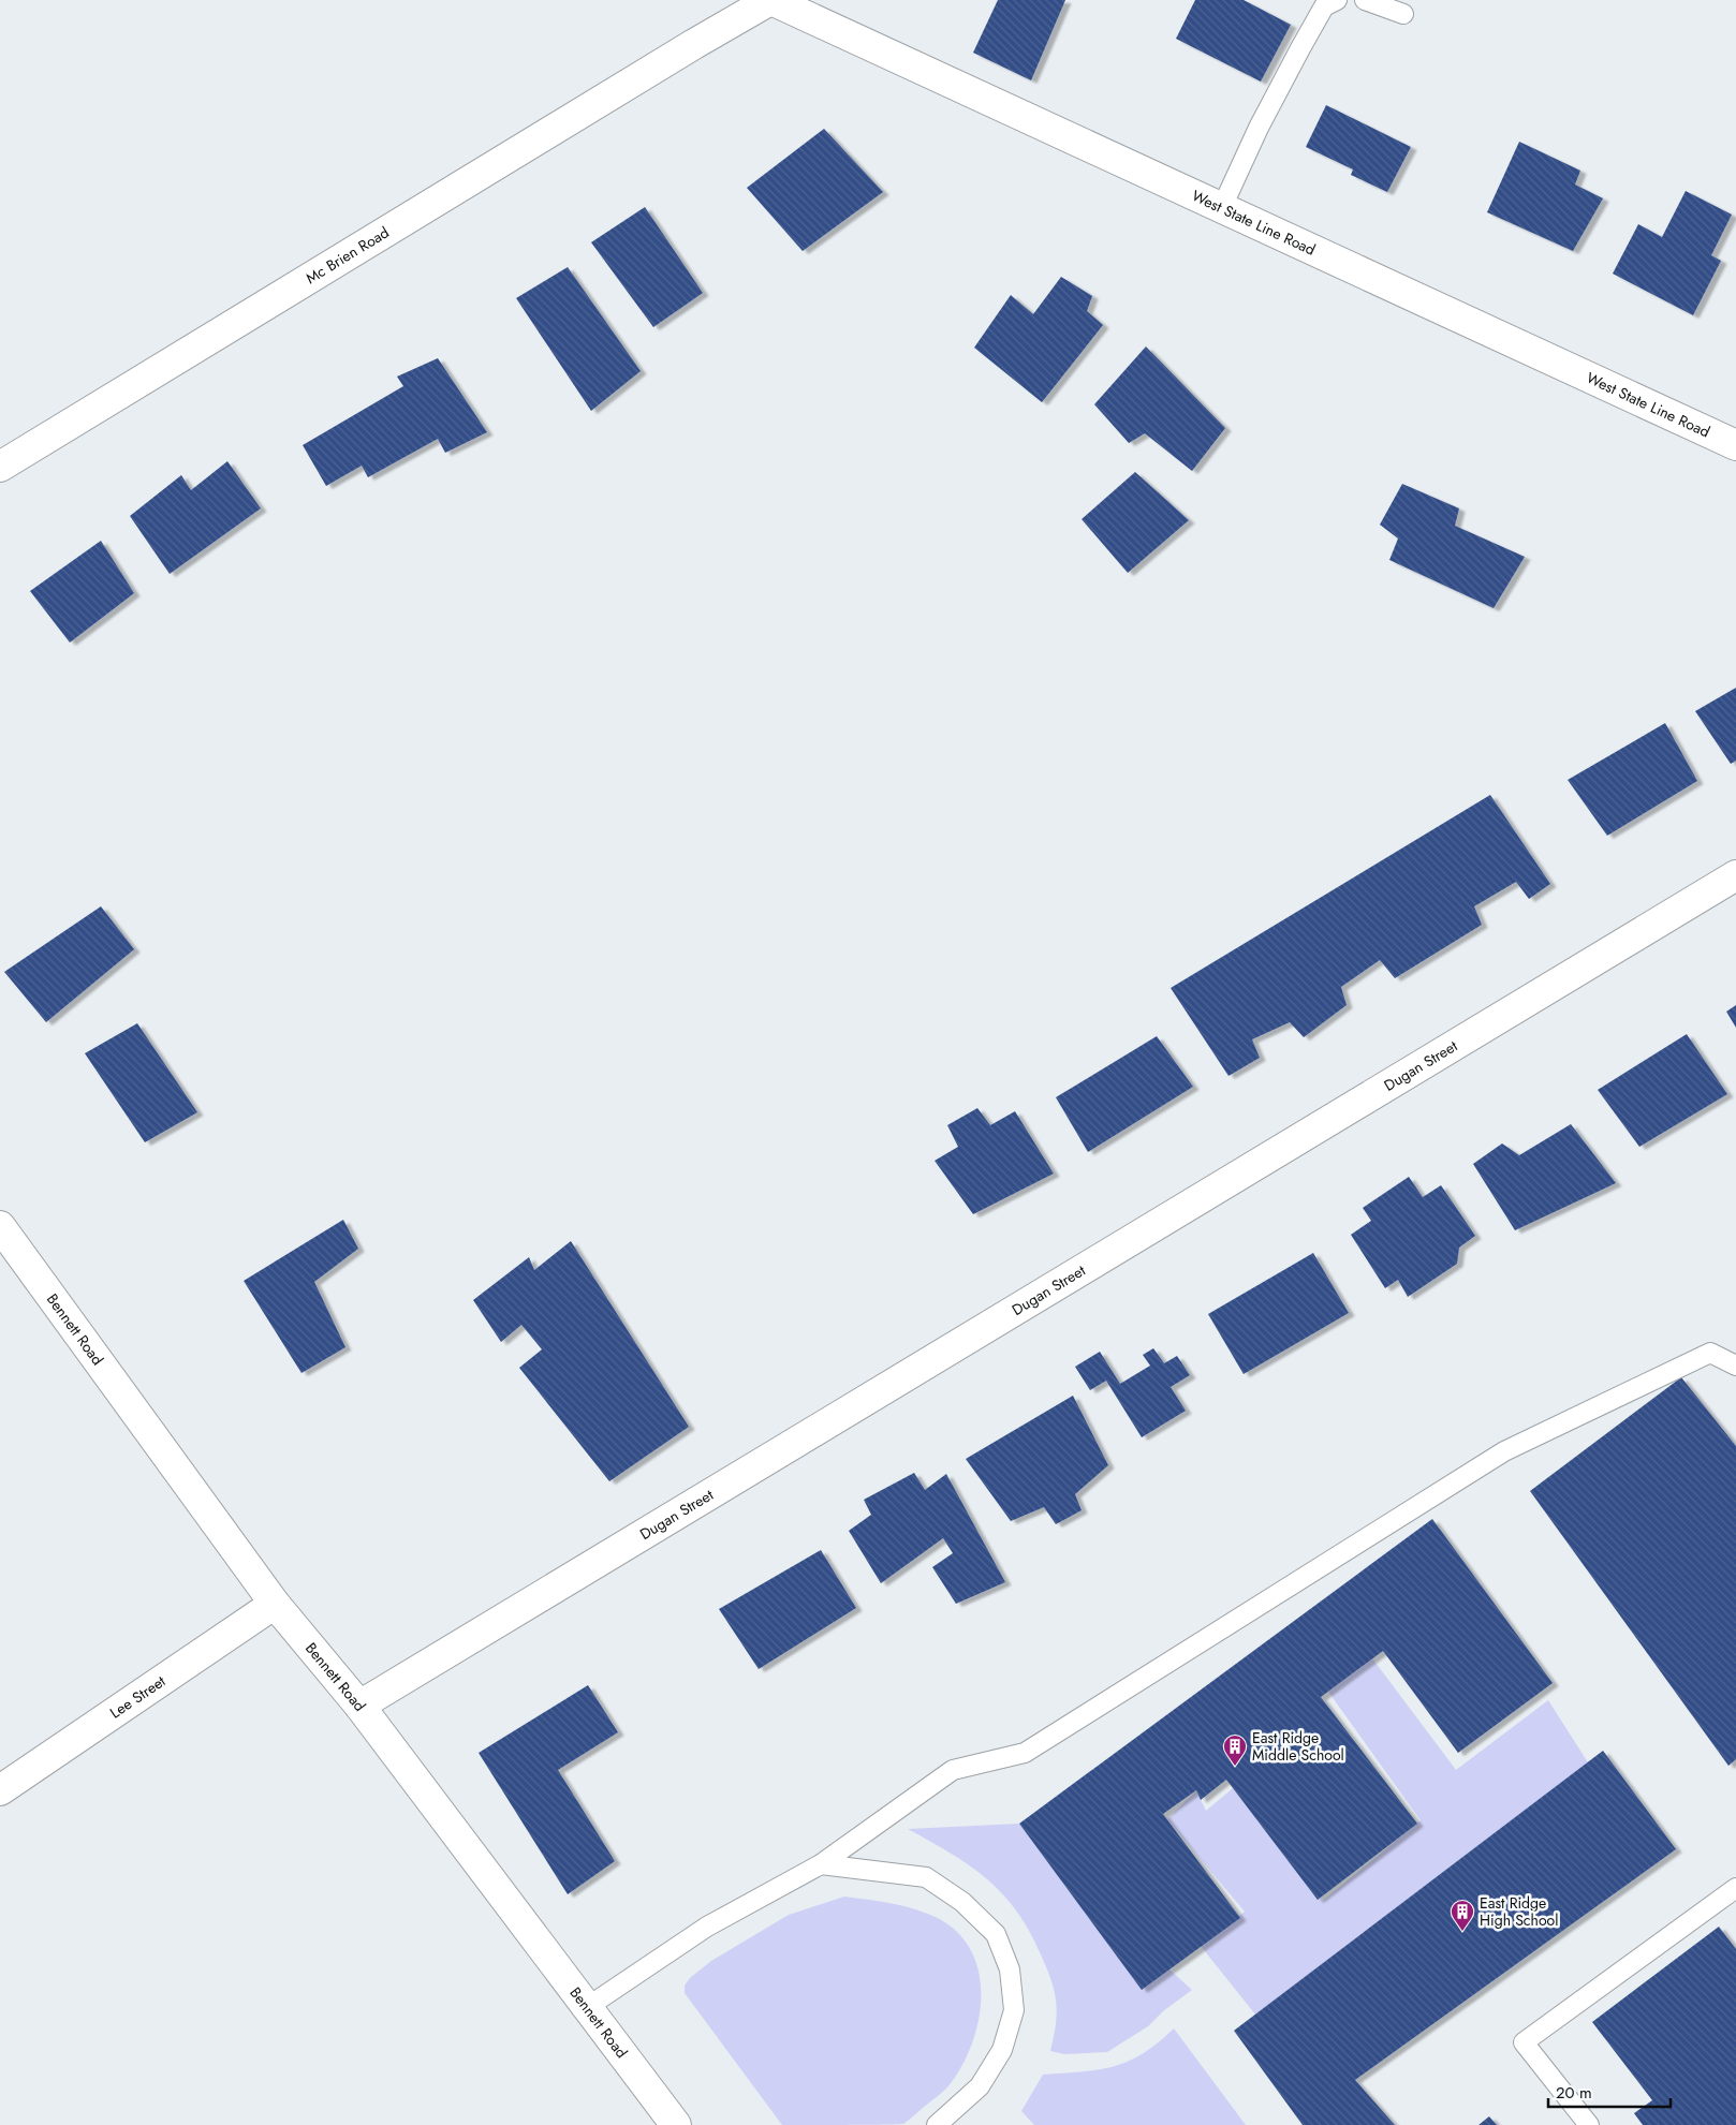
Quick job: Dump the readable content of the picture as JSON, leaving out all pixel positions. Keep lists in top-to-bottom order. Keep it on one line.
{"streets":{"street":["West State Line Road","Mc Brien Road","Dugan Street","Bennett Road","Lee Street"]},"crossings":[["West State Line Road","Mc Brien Road"],["Dugan Street","Bennett Road"],["Bennett Road","Lee Street"]],"places":{"building":["East Ridge Middle School","East Ridge High School"]},"scale_bar":"20 m"}
